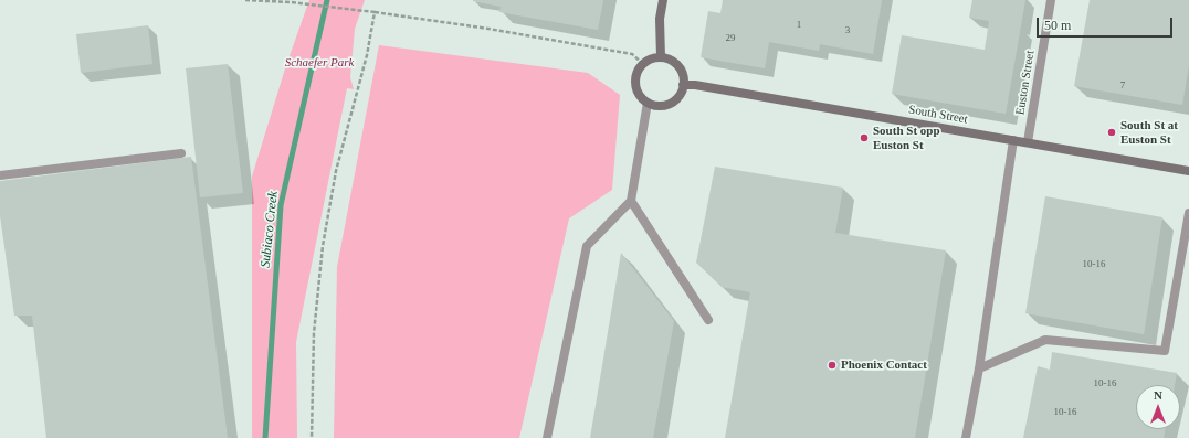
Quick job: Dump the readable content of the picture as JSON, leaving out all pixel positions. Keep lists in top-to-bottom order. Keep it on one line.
{"streets":{"street":["Euston Street","South Street"]},"crossings":[["Euston Street","South Street"]],"water":["Subiaco Creek"],"parks":["Schaefer Park"],"places":["South St at Euston St","South St opp Euston St","Phoenix Contact"],"house_numbers":["1","3","29","7","10-16","10-16","10-16"],"scale_bar":"50 m","north":"top"}
